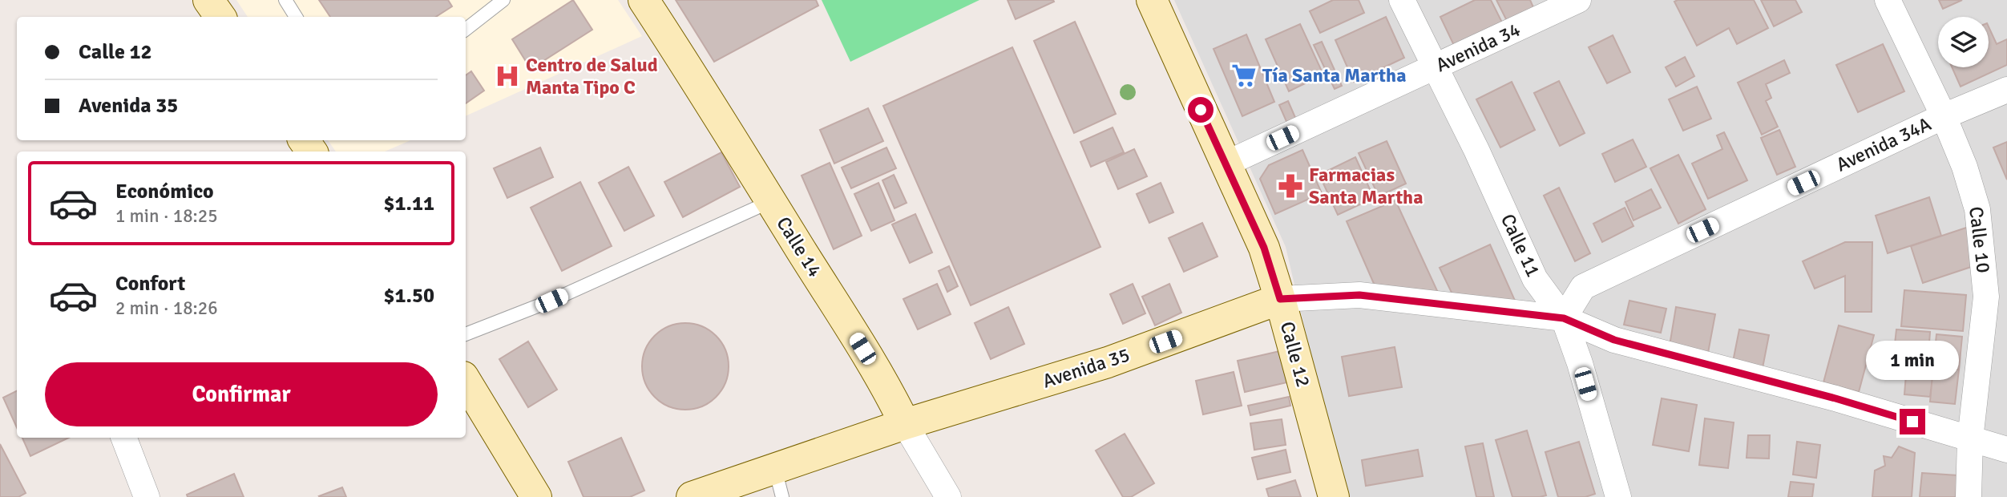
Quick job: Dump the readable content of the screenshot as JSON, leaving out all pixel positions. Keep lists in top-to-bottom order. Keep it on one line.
{"streets":{"street":["Avenida 34","Avenida 34A","Calle 10","Calle 11","Calle 14","Calle 12","Avenida 35"]},"crossings":[["Avenida 34","Calle 11"],["Avenida 34","Calle 12"],["Avenida 34A","Calle 10"],["Avenida 34A","Calle 11"],["Avenida 34A","Avenida 35"],["Calle 10","Avenida 35"],["Calle 11","Avenida 35"],["Calle 14","Avenida 35"],["Calle 12","Avenida 35"]],"places":{"supermarket":["Tía Santa Martha"],"hospital":["Centro de Salud Manta Tipo C"],"pharmacy":["Farmacias Santa Martha"]},"page":{"banner":["Calle 12","Avenida 35"],"list":[{"name":"Económico","note":"1 min · 18:25","value":"$1.11"},{"name":"Confort","note":"2 min · 18:26","value":"$1.50"}],"bubble":"1 min","buttons":"Confirmar"}}
